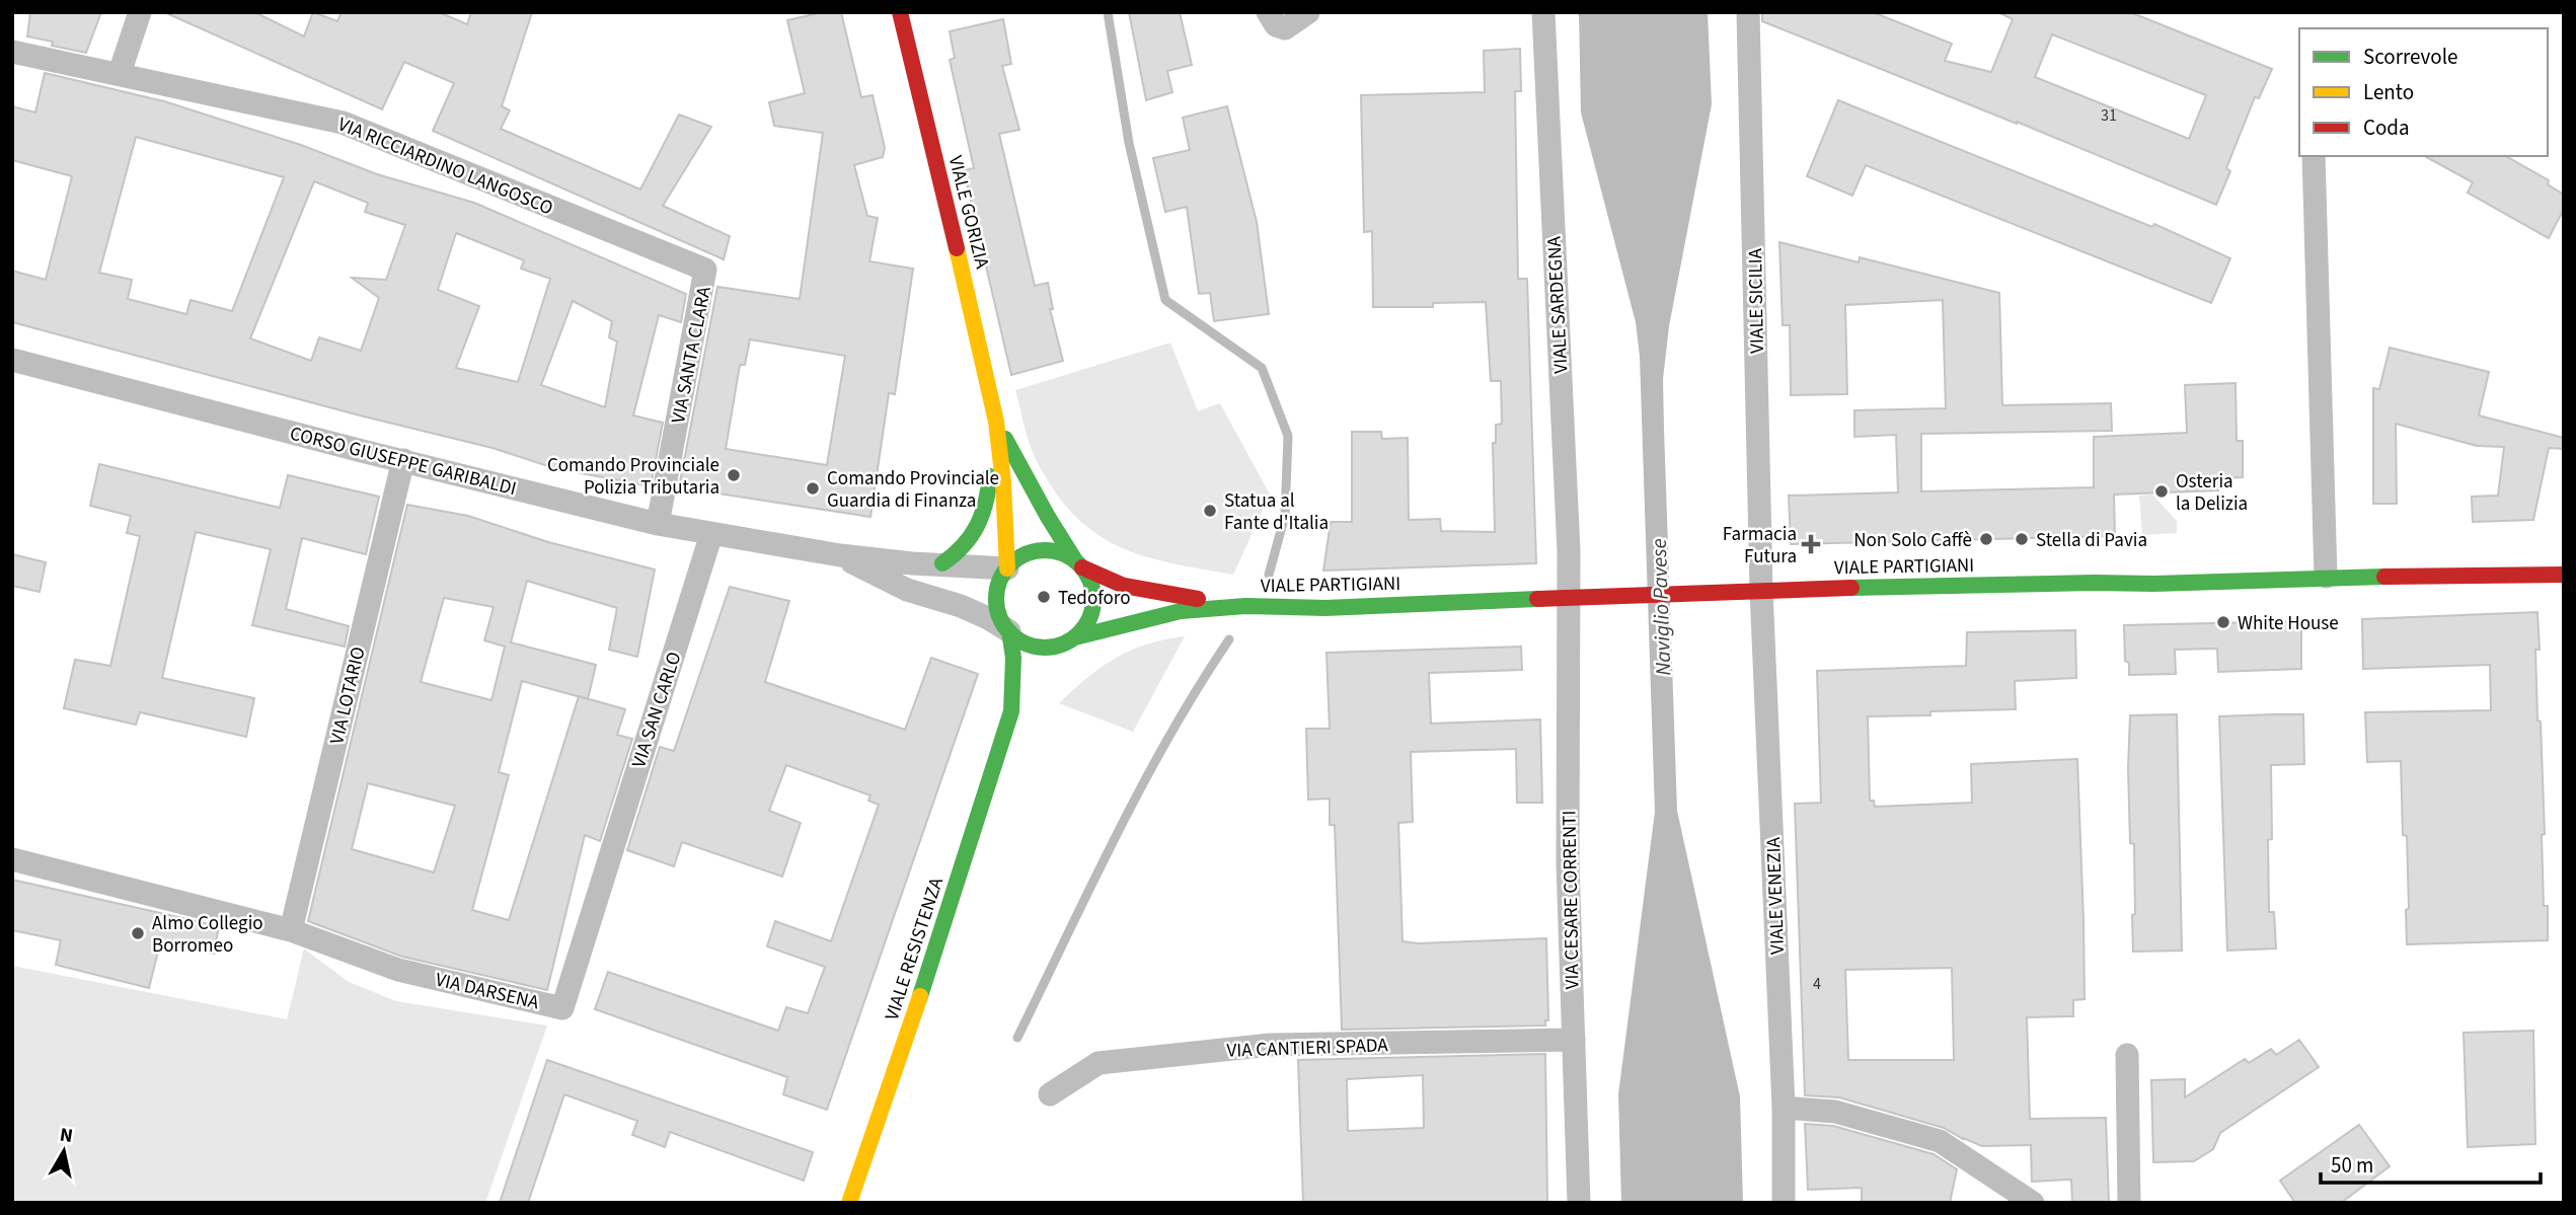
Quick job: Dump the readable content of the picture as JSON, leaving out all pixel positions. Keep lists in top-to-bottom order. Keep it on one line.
{"streets":{"main road":["VIALE GORIZIA","VIALE PARTIGIANI","VIALE RESISTENZA"],"street":["VIA RICCIARDINO LANGOSCO","VIALE SICILIA","VIALE SARDEGNA","VIA SANTA CLARA","CORSO GIUSEPPE GARIBALDI","VIA LOTARIO","VIA SAN CARLO","VIALE VENEZIA","VIA CESARE CORRENTI","VIA DARSENA","VIA CANTIERI SPADA"]},"crossings":[["VIA RICCIARDINO LANGOSCO","VIA SANTA CLARA"],["VIALE GORIZIA","CORSO GIUSEPPE GARIBALDI"],["VIALE GORIZIA","VIALE PARTIGIANI"],["VIALE GORIZIA","VIALE RESISTENZA"],["VIALE SICILIA","VIALE PARTIGIANI"],["VIALE SICILIA","VIALE VENEZIA"],["VIALE SARDEGNA","VIALE PARTIGIANI"],["VIALE SARDEGNA","VIA CESARE CORRENTI"],["VIA SANTA CLARA","CORSO GIUSEPPE GARIBALDI"],["CORSO GIUSEPPE GARIBALDI","VIALE PARTIGIANI"],["CORSO GIUSEPPE GARIBALDI","VIA LOTARIO"],["CORSO GIUSEPPE GARIBALDI","VIA SAN CARLO"],["CORSO GIUSEPPE GARIBALDI","VIALE RESISTENZA"],["VIALE PARTIGIANI","VIALE VENEZIA"],["VIALE PARTIGIANI","VIA CESARE CORRENTI"],["VIALE PARTIGIANI","VIALE RESISTENZA"],["VIA LOTARIO","VIA DARSENA"],["VIA SAN CARLO","VIA DARSENA"],["VIA CESARE CORRENTI","VIA CANTIERI SPADA"]],"water":["Naviglio Pavese"],"places":{"other":["Comando Provinciale Polizia Tributaria","Comando Provinciale Guardia di Finanza","Osteria la Delizia","Statua al Fante d'Italia","Non Solo Caffè","Stella di Pavia","Tedoforo","White House","Almo Collegio Borromeo"],"health":["Farmacia Futura"]},"house_numbers":["31","4"],"legend":["Scorrevole","Lento","Coda"],"scale_bar":"50 m","north":"top"}
